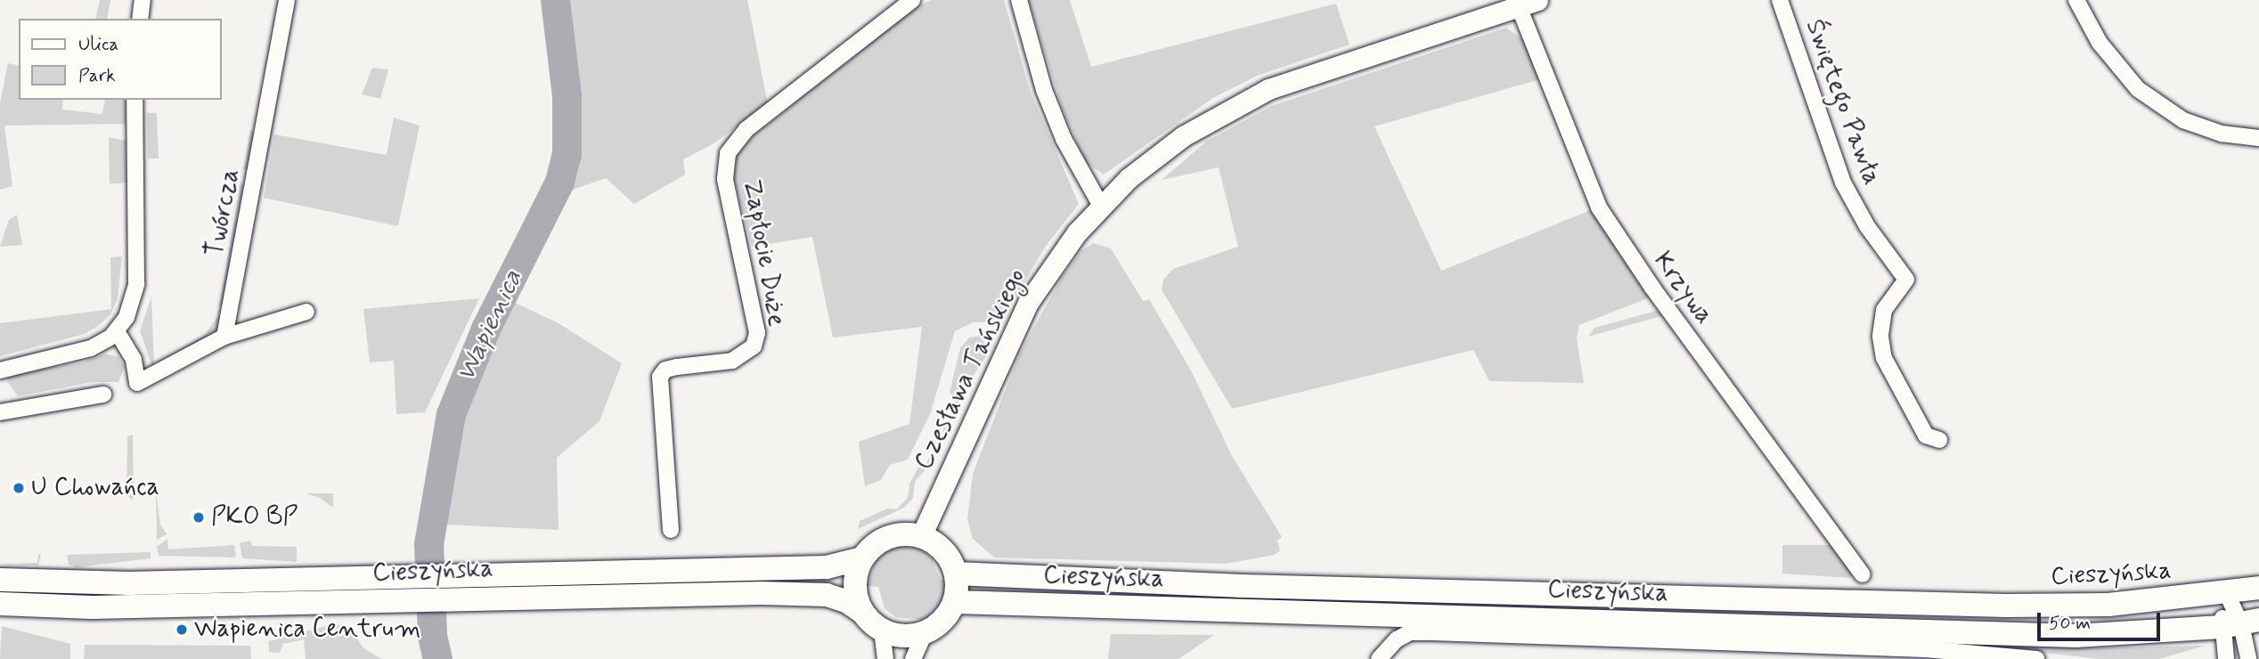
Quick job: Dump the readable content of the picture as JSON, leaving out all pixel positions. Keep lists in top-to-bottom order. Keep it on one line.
{"streets":{"main road":["Cieszyńska"],"street":["Świętego Pawła","Twórcza","Zapłocie Duże","Krzywa","Czesława Tańskiego"]},"crossings":[["Krzywa","Czesława Tańskiego"],["Czesława Tańskiego","Cieszyńska"]],"water":["Wapienica"],"places":["U Chowańca","PKO BP","Wapienica Centrum"],"legend":["Ulica","Park"],"scale_bar":"50 m"}
